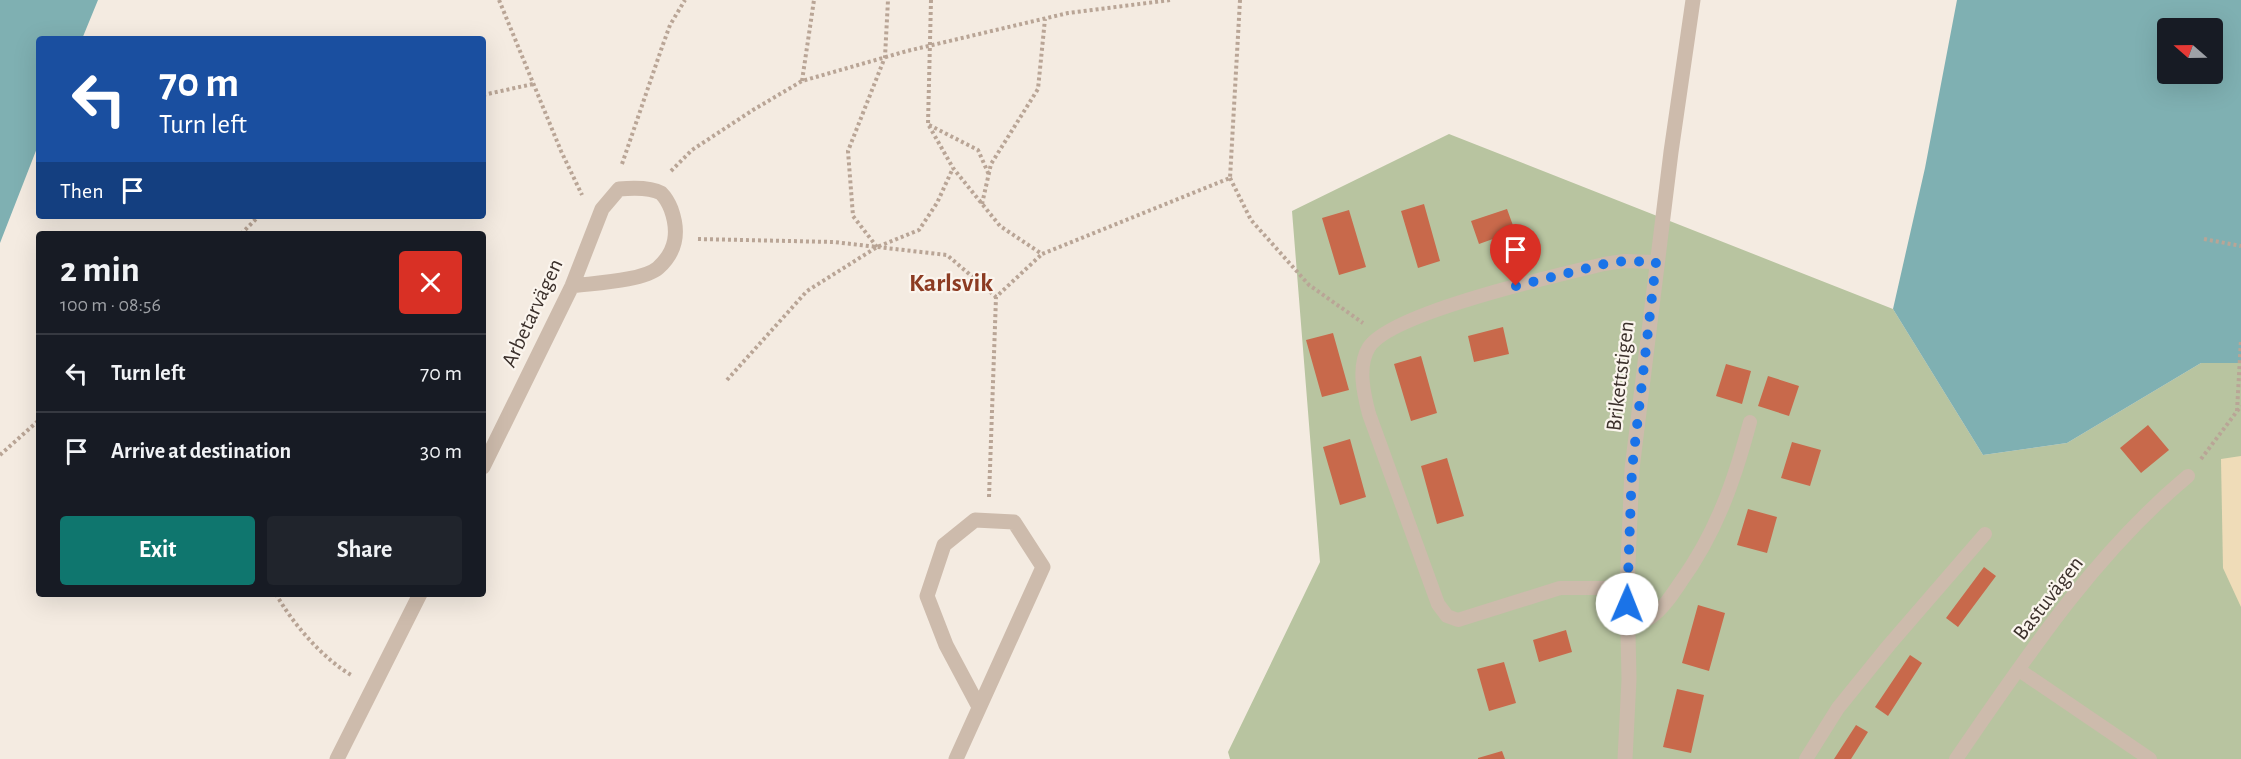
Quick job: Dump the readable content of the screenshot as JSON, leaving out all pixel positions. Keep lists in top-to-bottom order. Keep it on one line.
{"streets":{"street":["Arbetarvägen","Brikettstigen"],"lane":["Bastuvägen"]},"districts":["Karlsvik"],"north":"left","page":{"turn":["70 m","Turn left"],"then":"Then","heading":["2 min","100 m · 08:56"],"list":[{"name":"Turn left","value":"70 m"},{"name":"Arrive at destination","value":"30 m"}],"buttons":["Exit","Share"]}}
